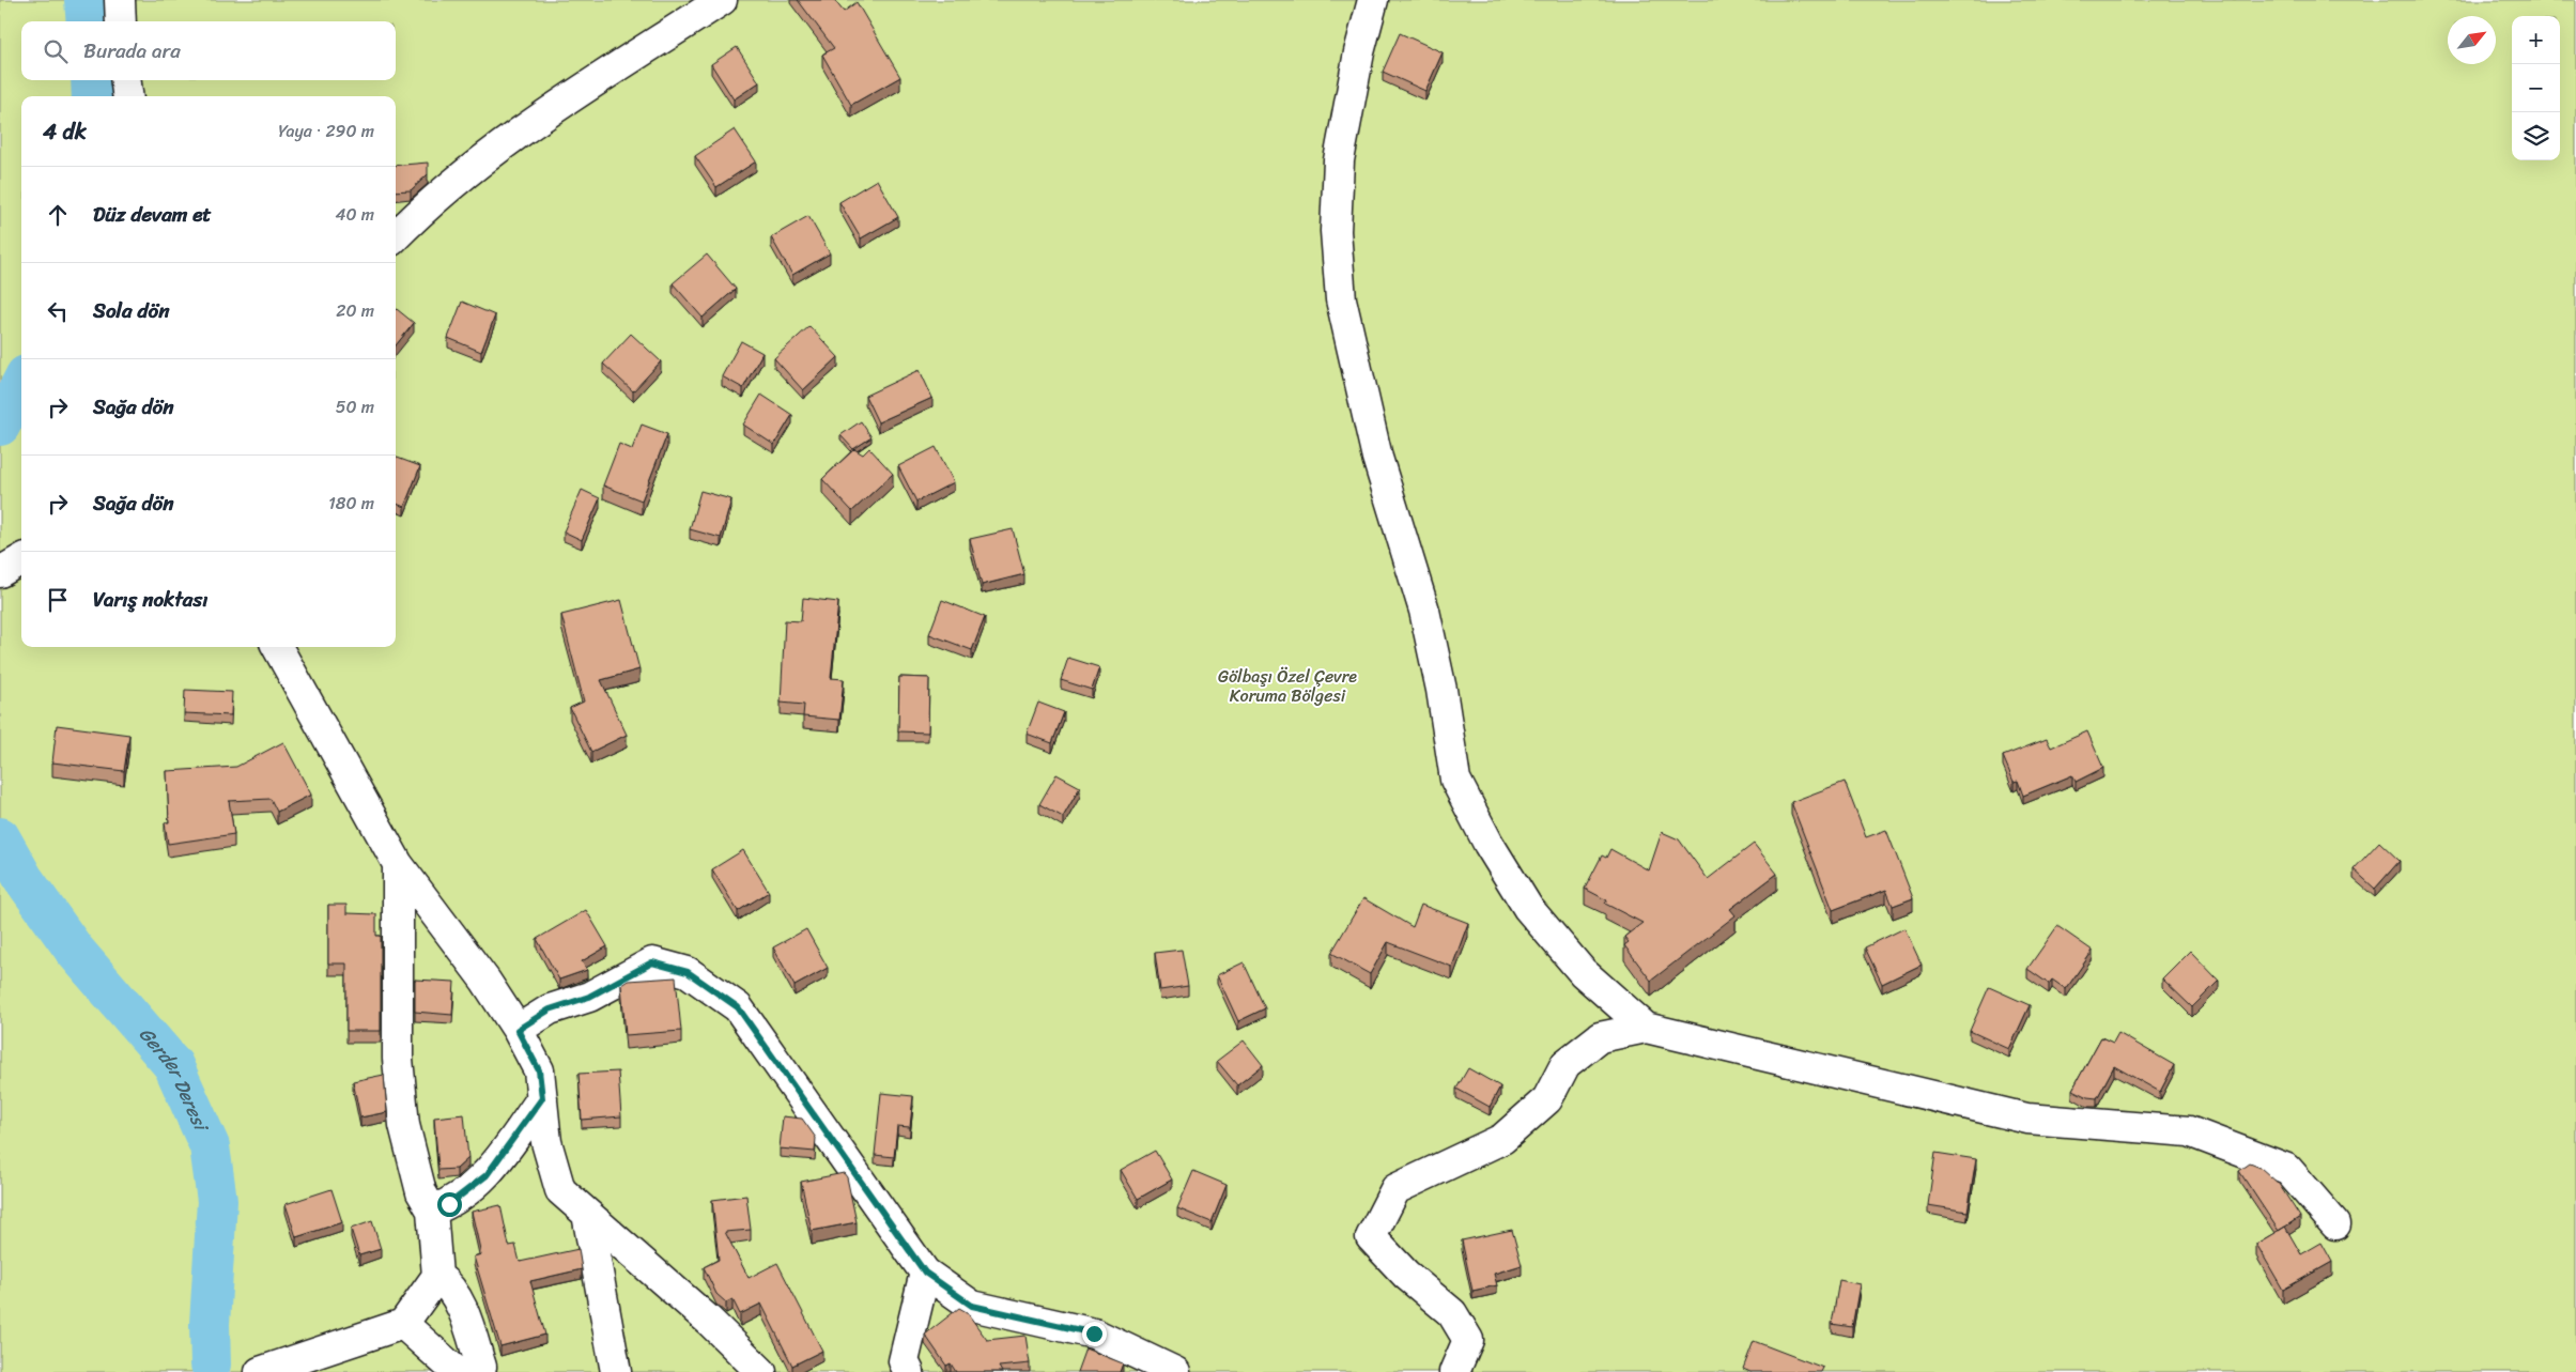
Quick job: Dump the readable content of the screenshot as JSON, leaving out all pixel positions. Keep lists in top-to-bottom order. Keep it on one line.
{"water":["Gerder Deresi"],"parks":["Gölbaşı Özel Çevre Koruma Bölgesi"],"north":"top right","page":{"map_buttons":["+","−"],"search":"Burada ara","heading":["4 dk","Yaya · 290 m"],"list":[["Düz devam et","40 m"],["Sola dön","20 m"],["Sağa dön","50 m"],["Sağa dön","180 m"],"Varış noktası"]}}
